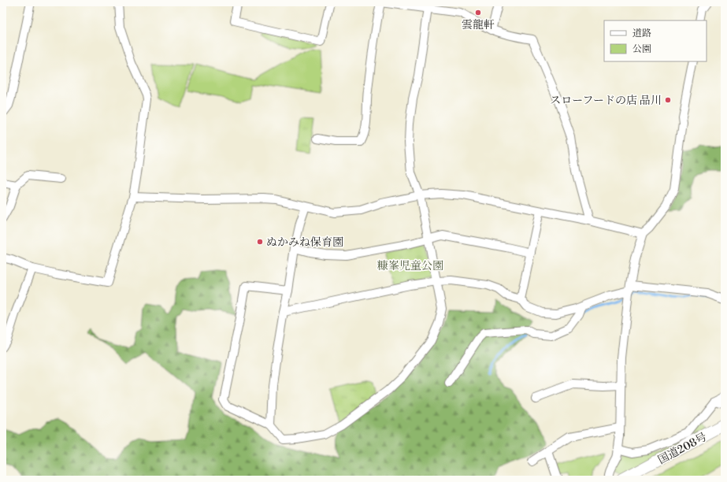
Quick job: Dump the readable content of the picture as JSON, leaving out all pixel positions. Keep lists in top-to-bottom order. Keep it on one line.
{"streets":{"highway":["国道208号"]},"parks":["糠峯児童公園"],"places":["雲龍軒","スローフードの店 品川","ぬかみね保育園"],"legend":["道路","公園"]}
